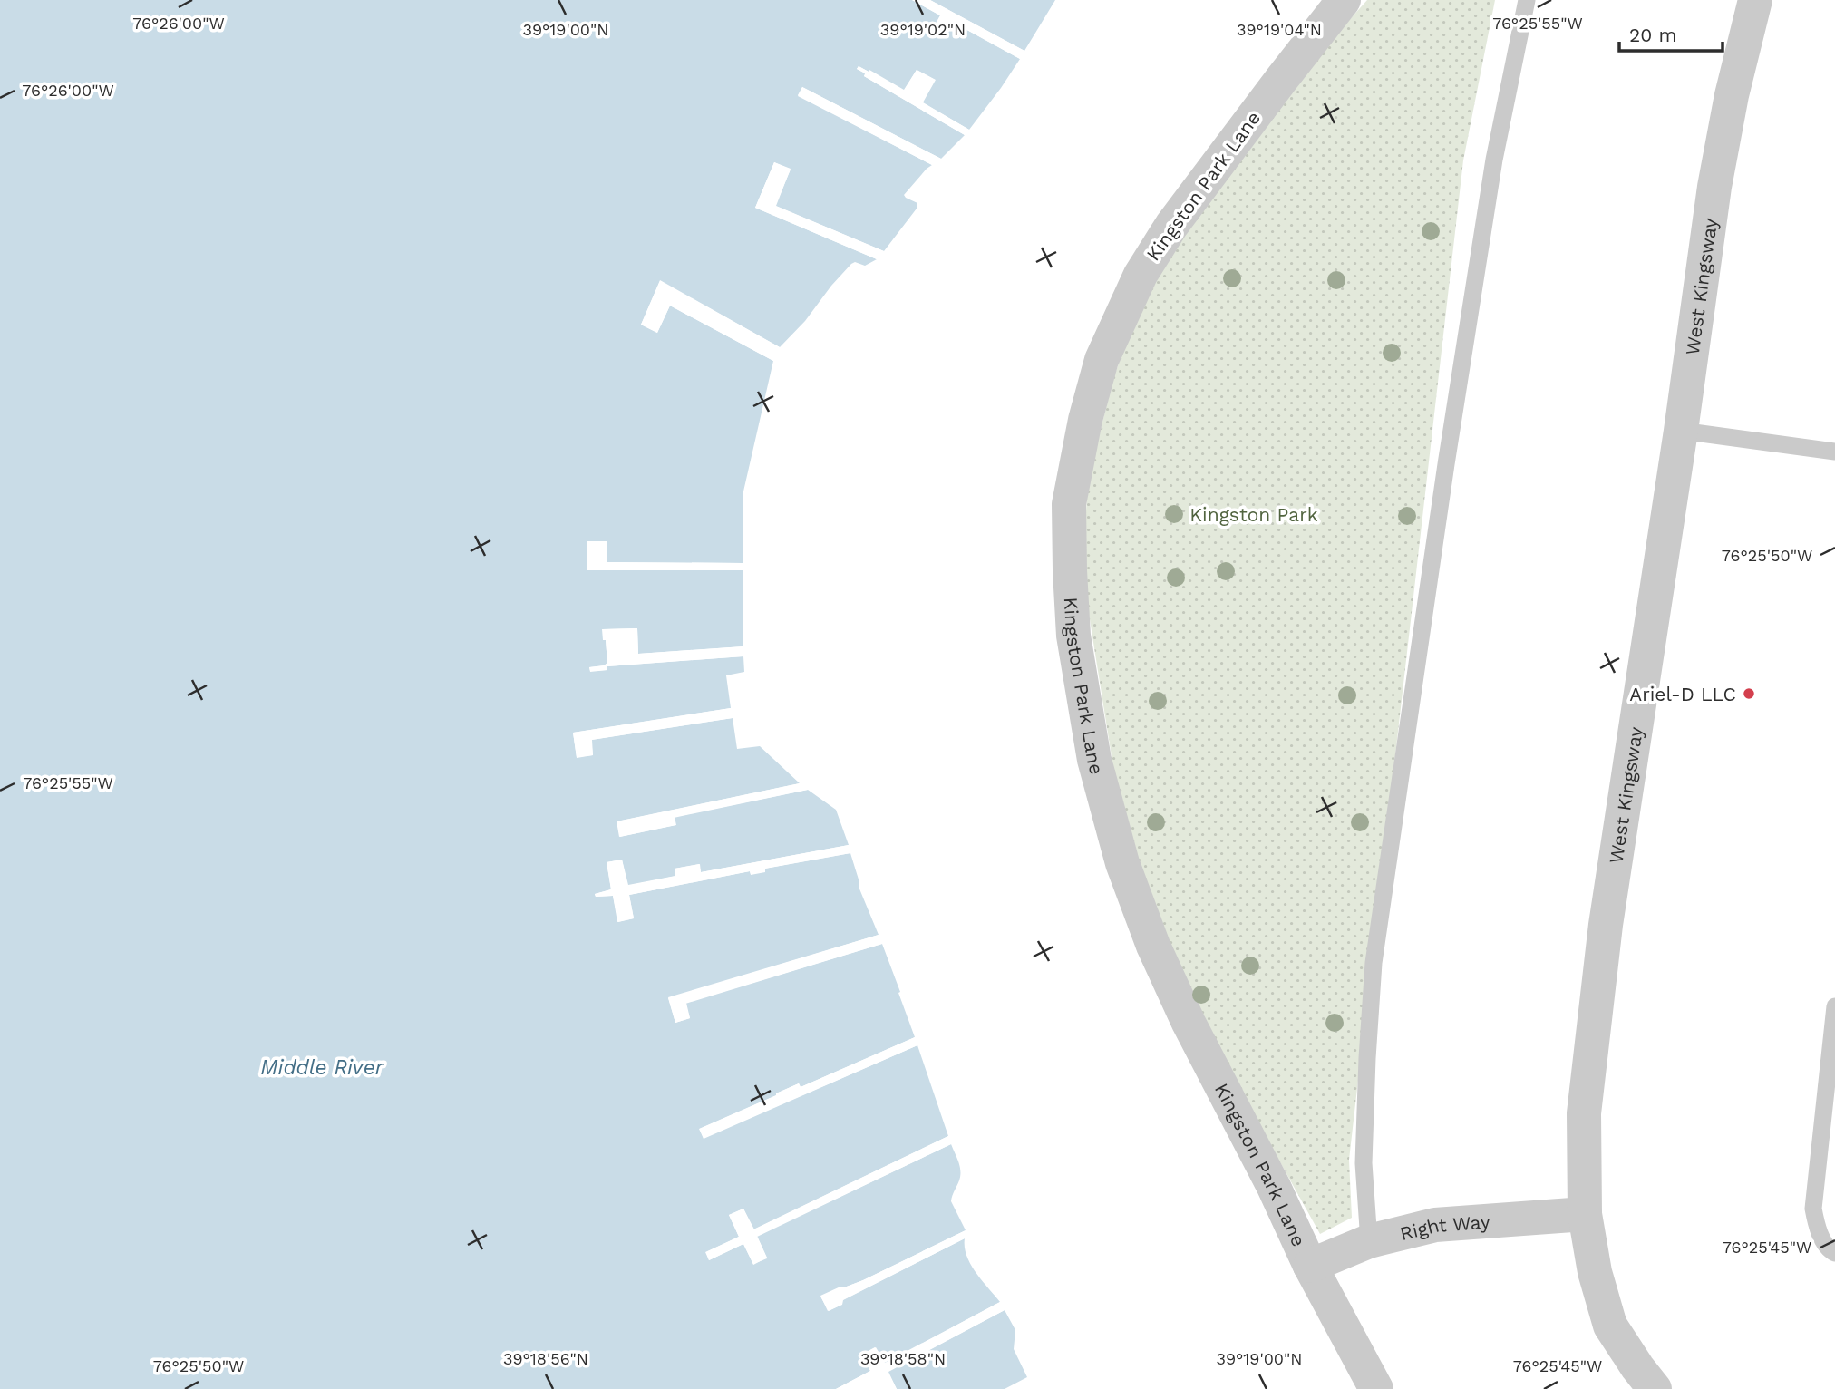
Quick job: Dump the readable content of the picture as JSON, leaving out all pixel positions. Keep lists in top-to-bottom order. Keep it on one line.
{"streets":{"street":["Kingston Park Lane","West Kingsway","Right Way"]},"crossings":[["Kingston Park Lane","Right Way"],["West Kingsway","Right Way"]],"water":["Middle River"],"parks":["Kingston Park"],"places":["Ariel-D LLC"],"scale_bar":"20 m","coordinates":["76°26'00\"W","76°25'55\"W","39°19'00\"N","39°19'02\"N","39°19'04\"N","76°25'50\"W","76°25'45\"W","39°18'56\"N","39°18'58\"N"]}
